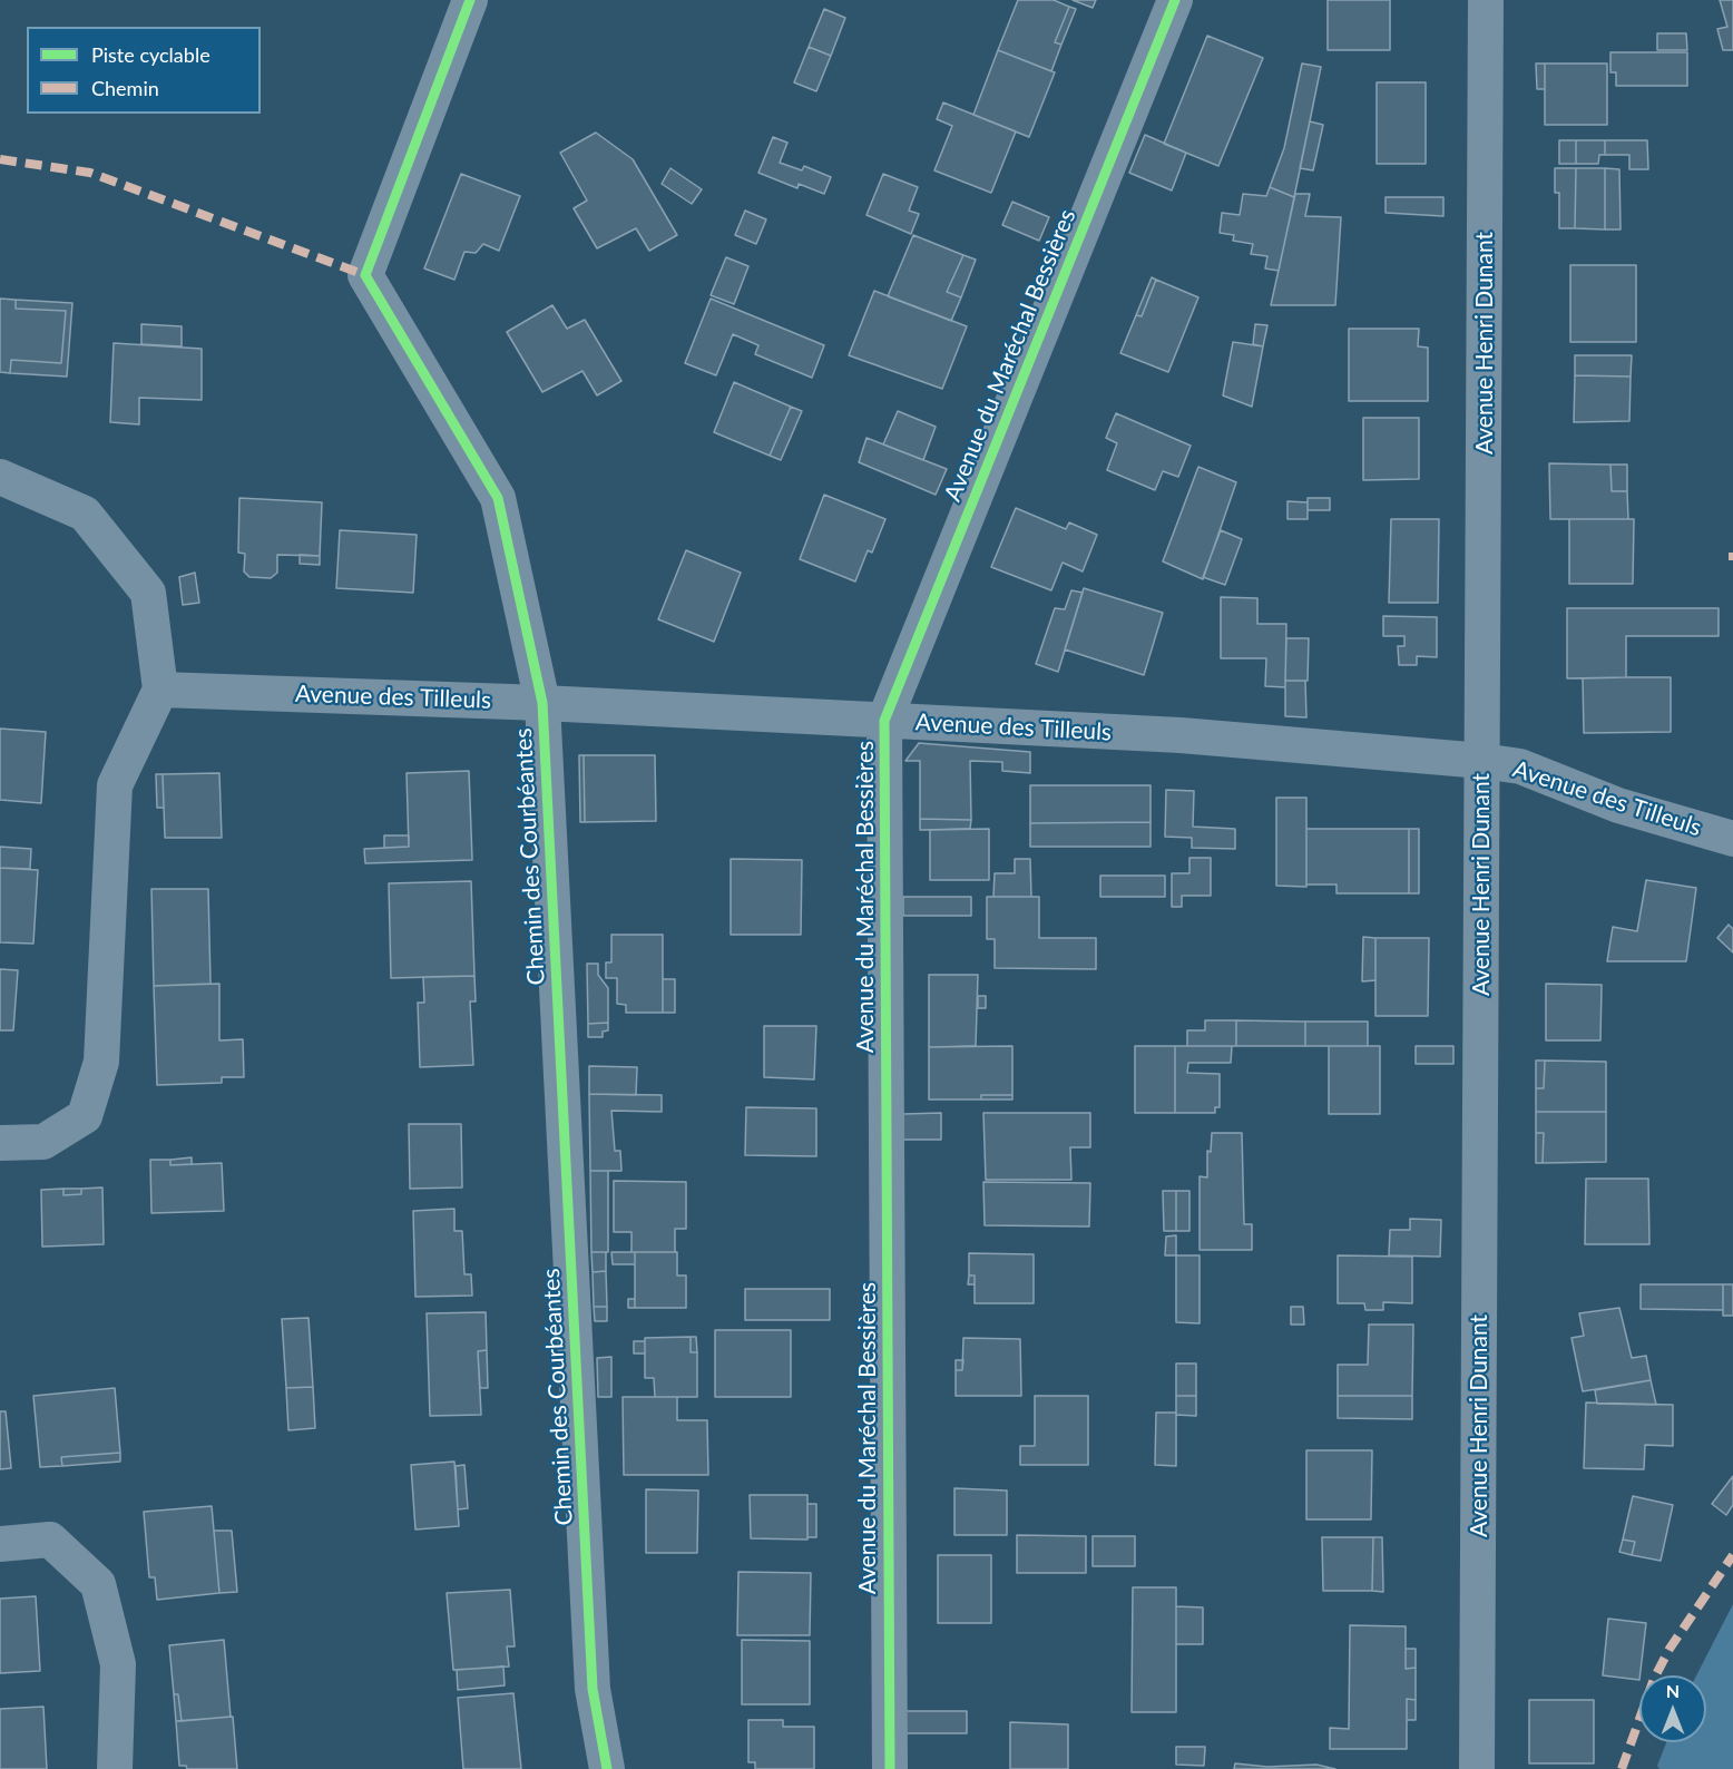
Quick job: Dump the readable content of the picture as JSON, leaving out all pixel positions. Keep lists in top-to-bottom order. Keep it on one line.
{"streets":{"street":["Avenue Henri Dunant","Avenue du Maréchal Bessières","Avenue des Tilleuls","Chemin des Courbéantes"]},"crossings":[["Avenue Henri Dunant","Avenue des Tilleuls"],["Avenue du Maréchal Bessières","Avenue des Tilleuls"],["Avenue des Tilleuls","Chemin des Courbéantes"]],"legend":["Piste cyclable","Chemin"],"north":"top"}
